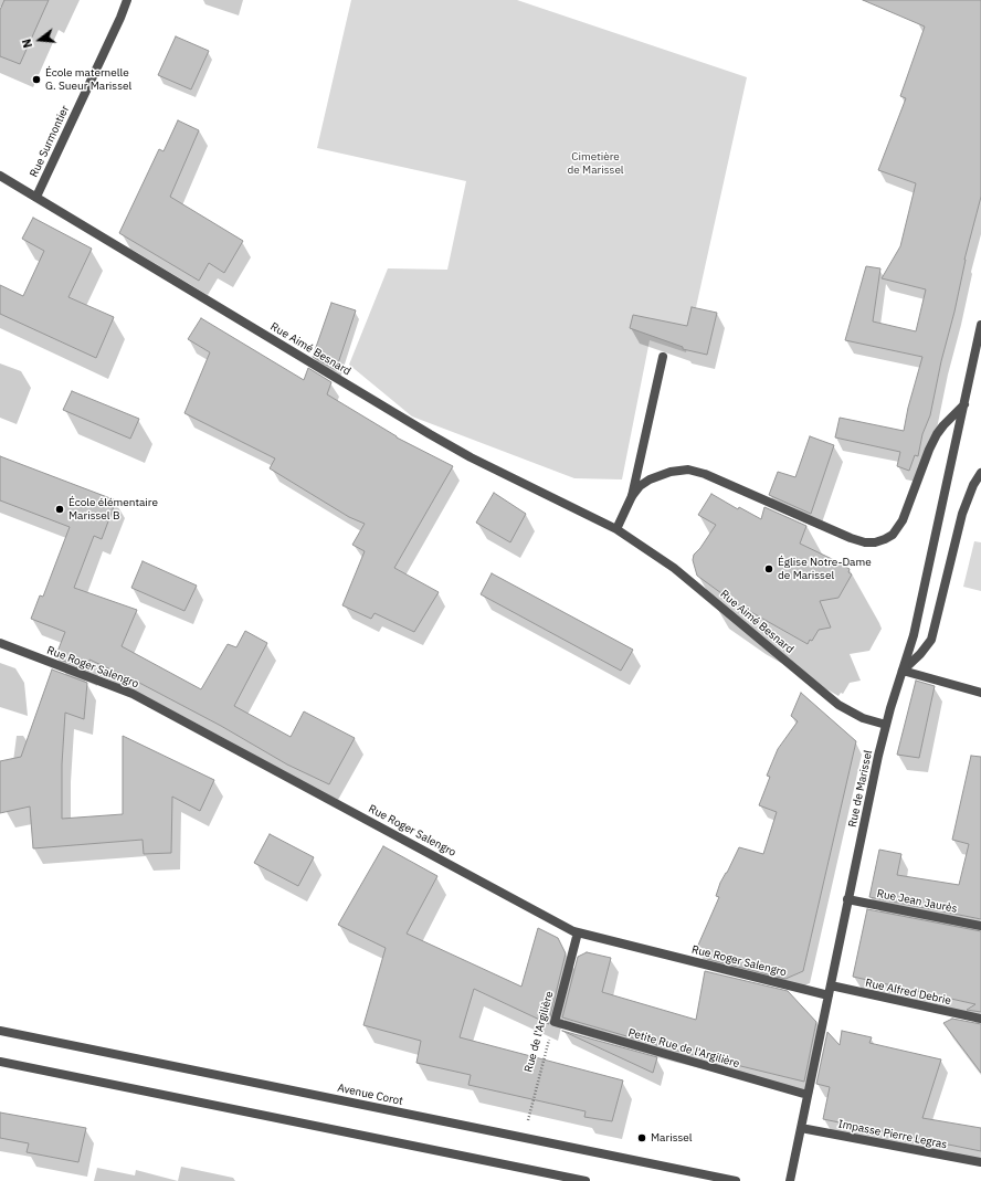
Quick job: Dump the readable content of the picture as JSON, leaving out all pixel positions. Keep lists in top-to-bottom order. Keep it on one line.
{"streets":{"street":["Rue Surmontier","Rue Aimé Besnard","Rue Roger Salengro","Rue de Marissel","Rue Jean Jaurès","Rue Alfred Debrie","Rue de l'Argilière","Petite Rue de l'Argilière","Avenue Corot","Impasse Pierre Legras"]},"crossings":[["Rue Surmontier","Rue Aimé Besnard"],["Rue Aimé Besnard","Rue de Marissel"],["Rue Roger Salengro","Rue de Marissel"],["Rue Roger Salengro","Rue de l'Argilière"],["Rue de Marissel","Rue Jean Jaurès"],["Rue de Marissel","Rue Alfred Debrie"],["Rue de Marissel","Petite Rue de l'Argilière"],["Rue de Marissel","Impasse Pierre Legras"],["Rue de l'Argilière","Petite Rue de l'Argilière"],["Rue de l'Argilière","Avenue Corot"]],"parks":["Cimetière de Marissel"],"places":["École maternelle G. Sueur Marissel","École élémentaire Marissel B","Église Notre-Dame de Marissel","Marissel"],"north":"left"}
